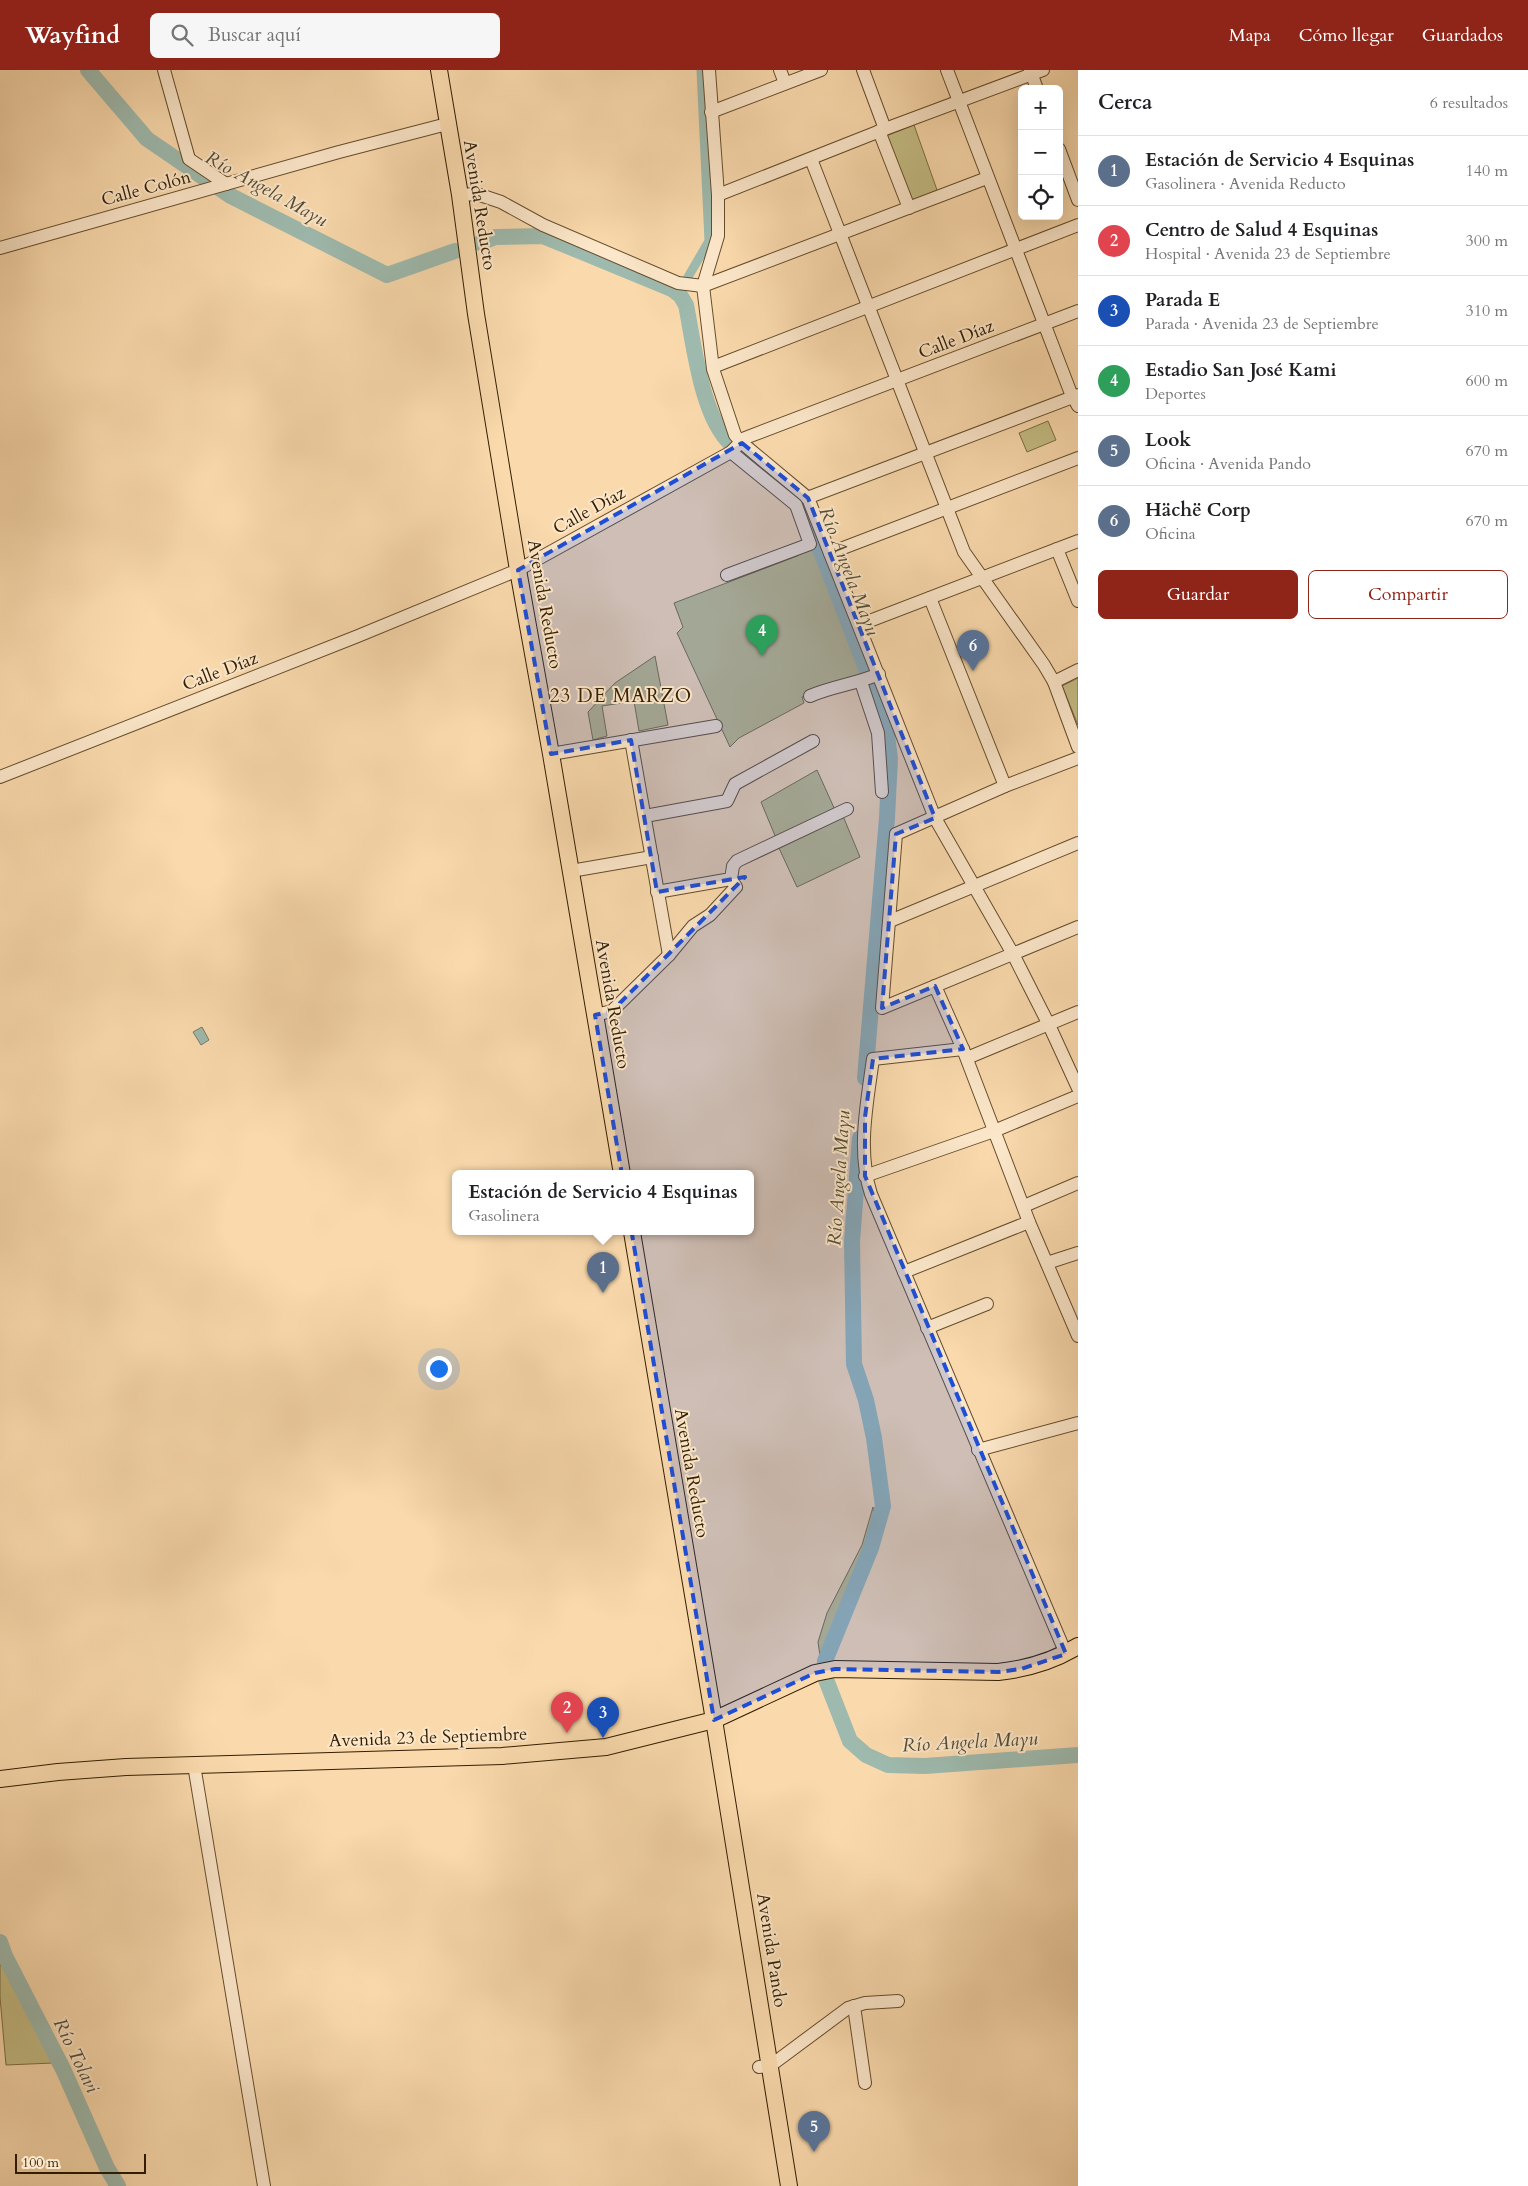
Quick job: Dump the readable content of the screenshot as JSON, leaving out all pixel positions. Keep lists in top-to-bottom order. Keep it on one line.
{"streets":{"main road":["Avenida Reducto","Avenida 23 de Septiembre","Avenida Pando"],"street":["Calle Colón","Calle Díaz"]},"crossings":[["Calle Colón","Avenida Reducto"],["Avenida Reducto","Calle Díaz"],["Avenida Reducto","Avenida 23 de Septiembre"],["Avenida Reducto","Avenida Pando"],["Avenida 23 de Septiembre","Avenida Pando"]],"districts":["23 DE MARZO"],"water":["Río Angela Mayu","Río Tolavi"],"scale_bar":"100 m","page":{"header":"Wayfind","search":"Buscar aquí","nav":["Mapa","Cómo llegar","Guardados"],"heading":["Cerca","6 resultados"],"map_buttons":["+","−"],"list":[{"mark":"1","name":"Estación de Servicio 4 Esquinas","note":"Gasolinera · Avenida Reducto","value":"140 m"},{"mark":"2","name":"Centro de Salud 4 Esquinas","note":"Hospital · Avenida 23 de Septiembre","value":"300 m"},{"mark":"3","name":"Parada E","note":"Parada · Avenida 23 de Septiembre","value":"310 m"},{"mark":"4","name":"Estadio San José Kami","note":"Deportes","value":"600 m"},{"mark":"5","name":"Look","note":"Oficina · Avenida Pando","value":"670 m"},{"mark":"6","name":"Hächë Corp","note":"Oficina","value":"670 m"}],"buttons":["Guardar","Compartir"],"pins":["4","6","1","2","3","5"],"popup":["Estación de Servicio 4 Esquinas","Gasolinera"],"scale":"100 m"}}
